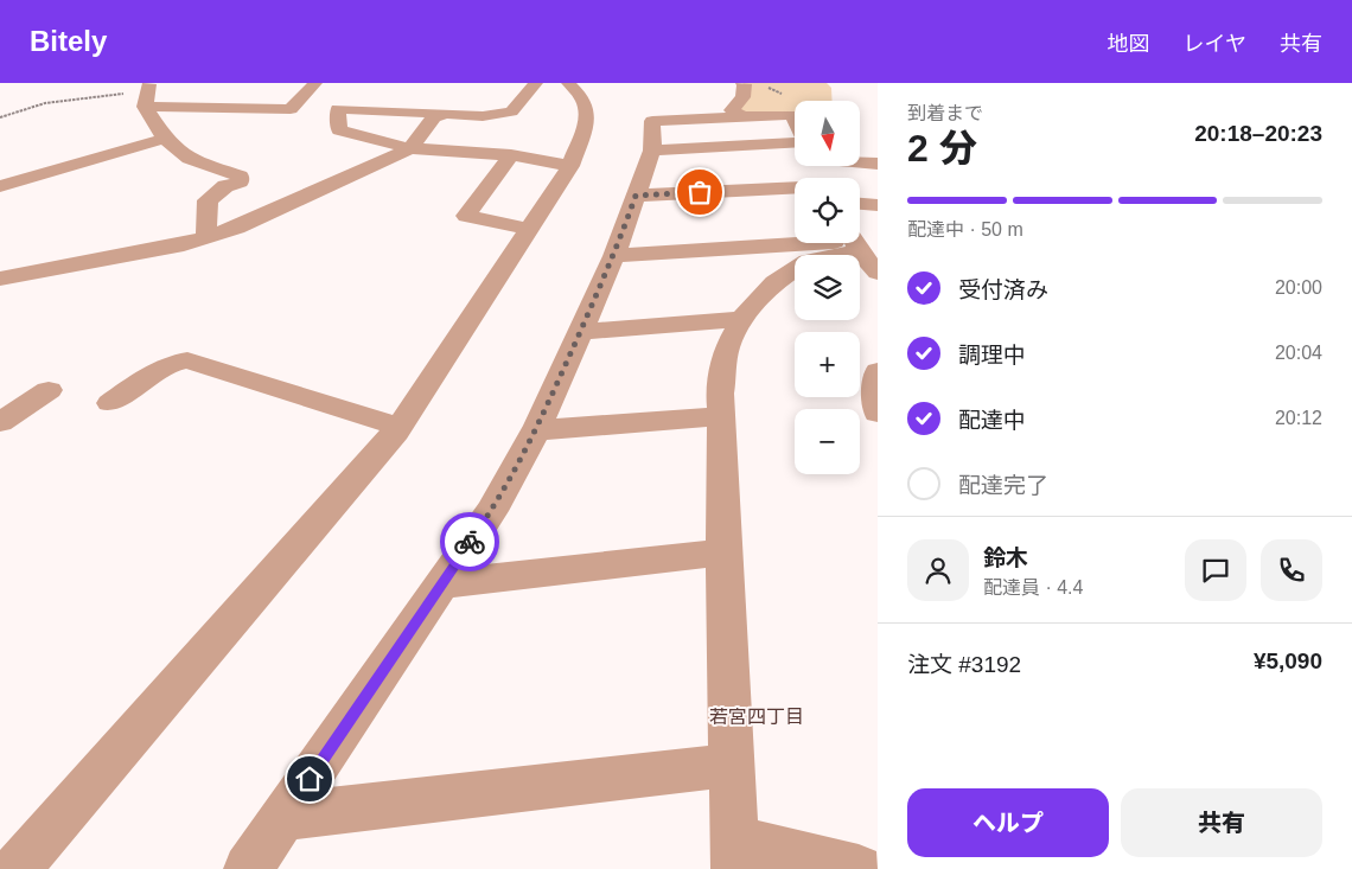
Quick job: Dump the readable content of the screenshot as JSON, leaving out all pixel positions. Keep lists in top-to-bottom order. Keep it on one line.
{"districts":["若宮四丁目"],"north":"bottom","page":{"header":"Bitely","nav":["地図","レイヤ","共有"],"heading":["2 分","到着まで","20:18–20:23"],"panel":["鈴木","配達員 · 4.4","注文 #3192","¥5,090"],"map_buttons":["+","−"],"bar":"配達中 · 50 m","list":[["受付済み","20:00"],["調理中","20:04"],["配達中","20:12"],"配達完了"],"buttons":["ヘルプ","共有"]}}
